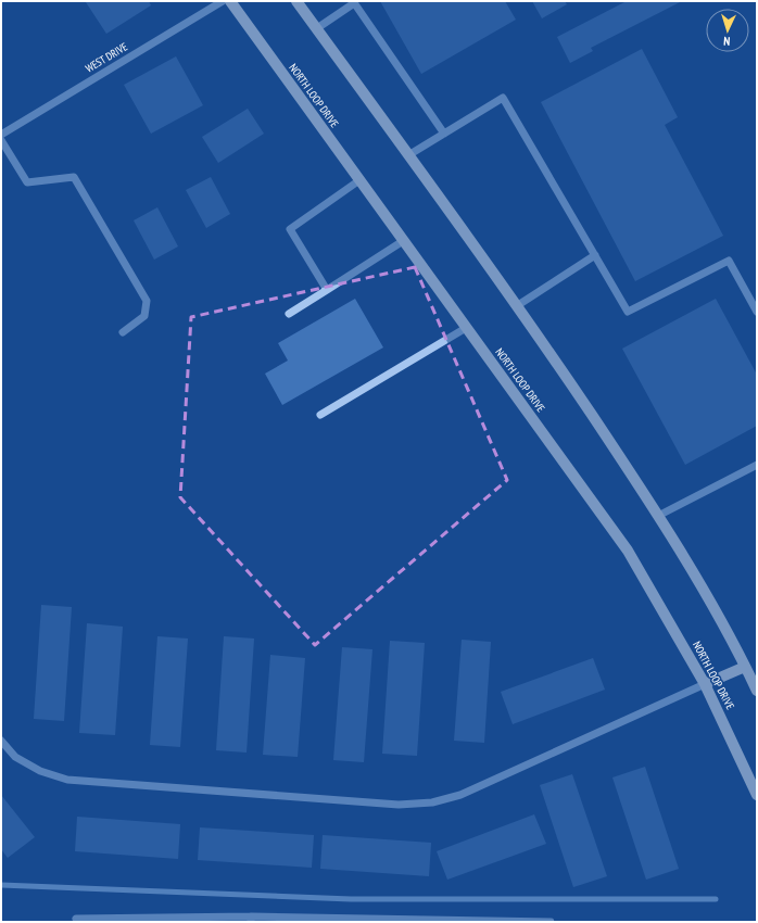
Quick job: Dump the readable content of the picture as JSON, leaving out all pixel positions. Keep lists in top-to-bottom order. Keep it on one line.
{"streets":{"main road":["NORTH LOOP DRIVE"],"street":["WEST DRIVE"]},"north":"bottom"}
